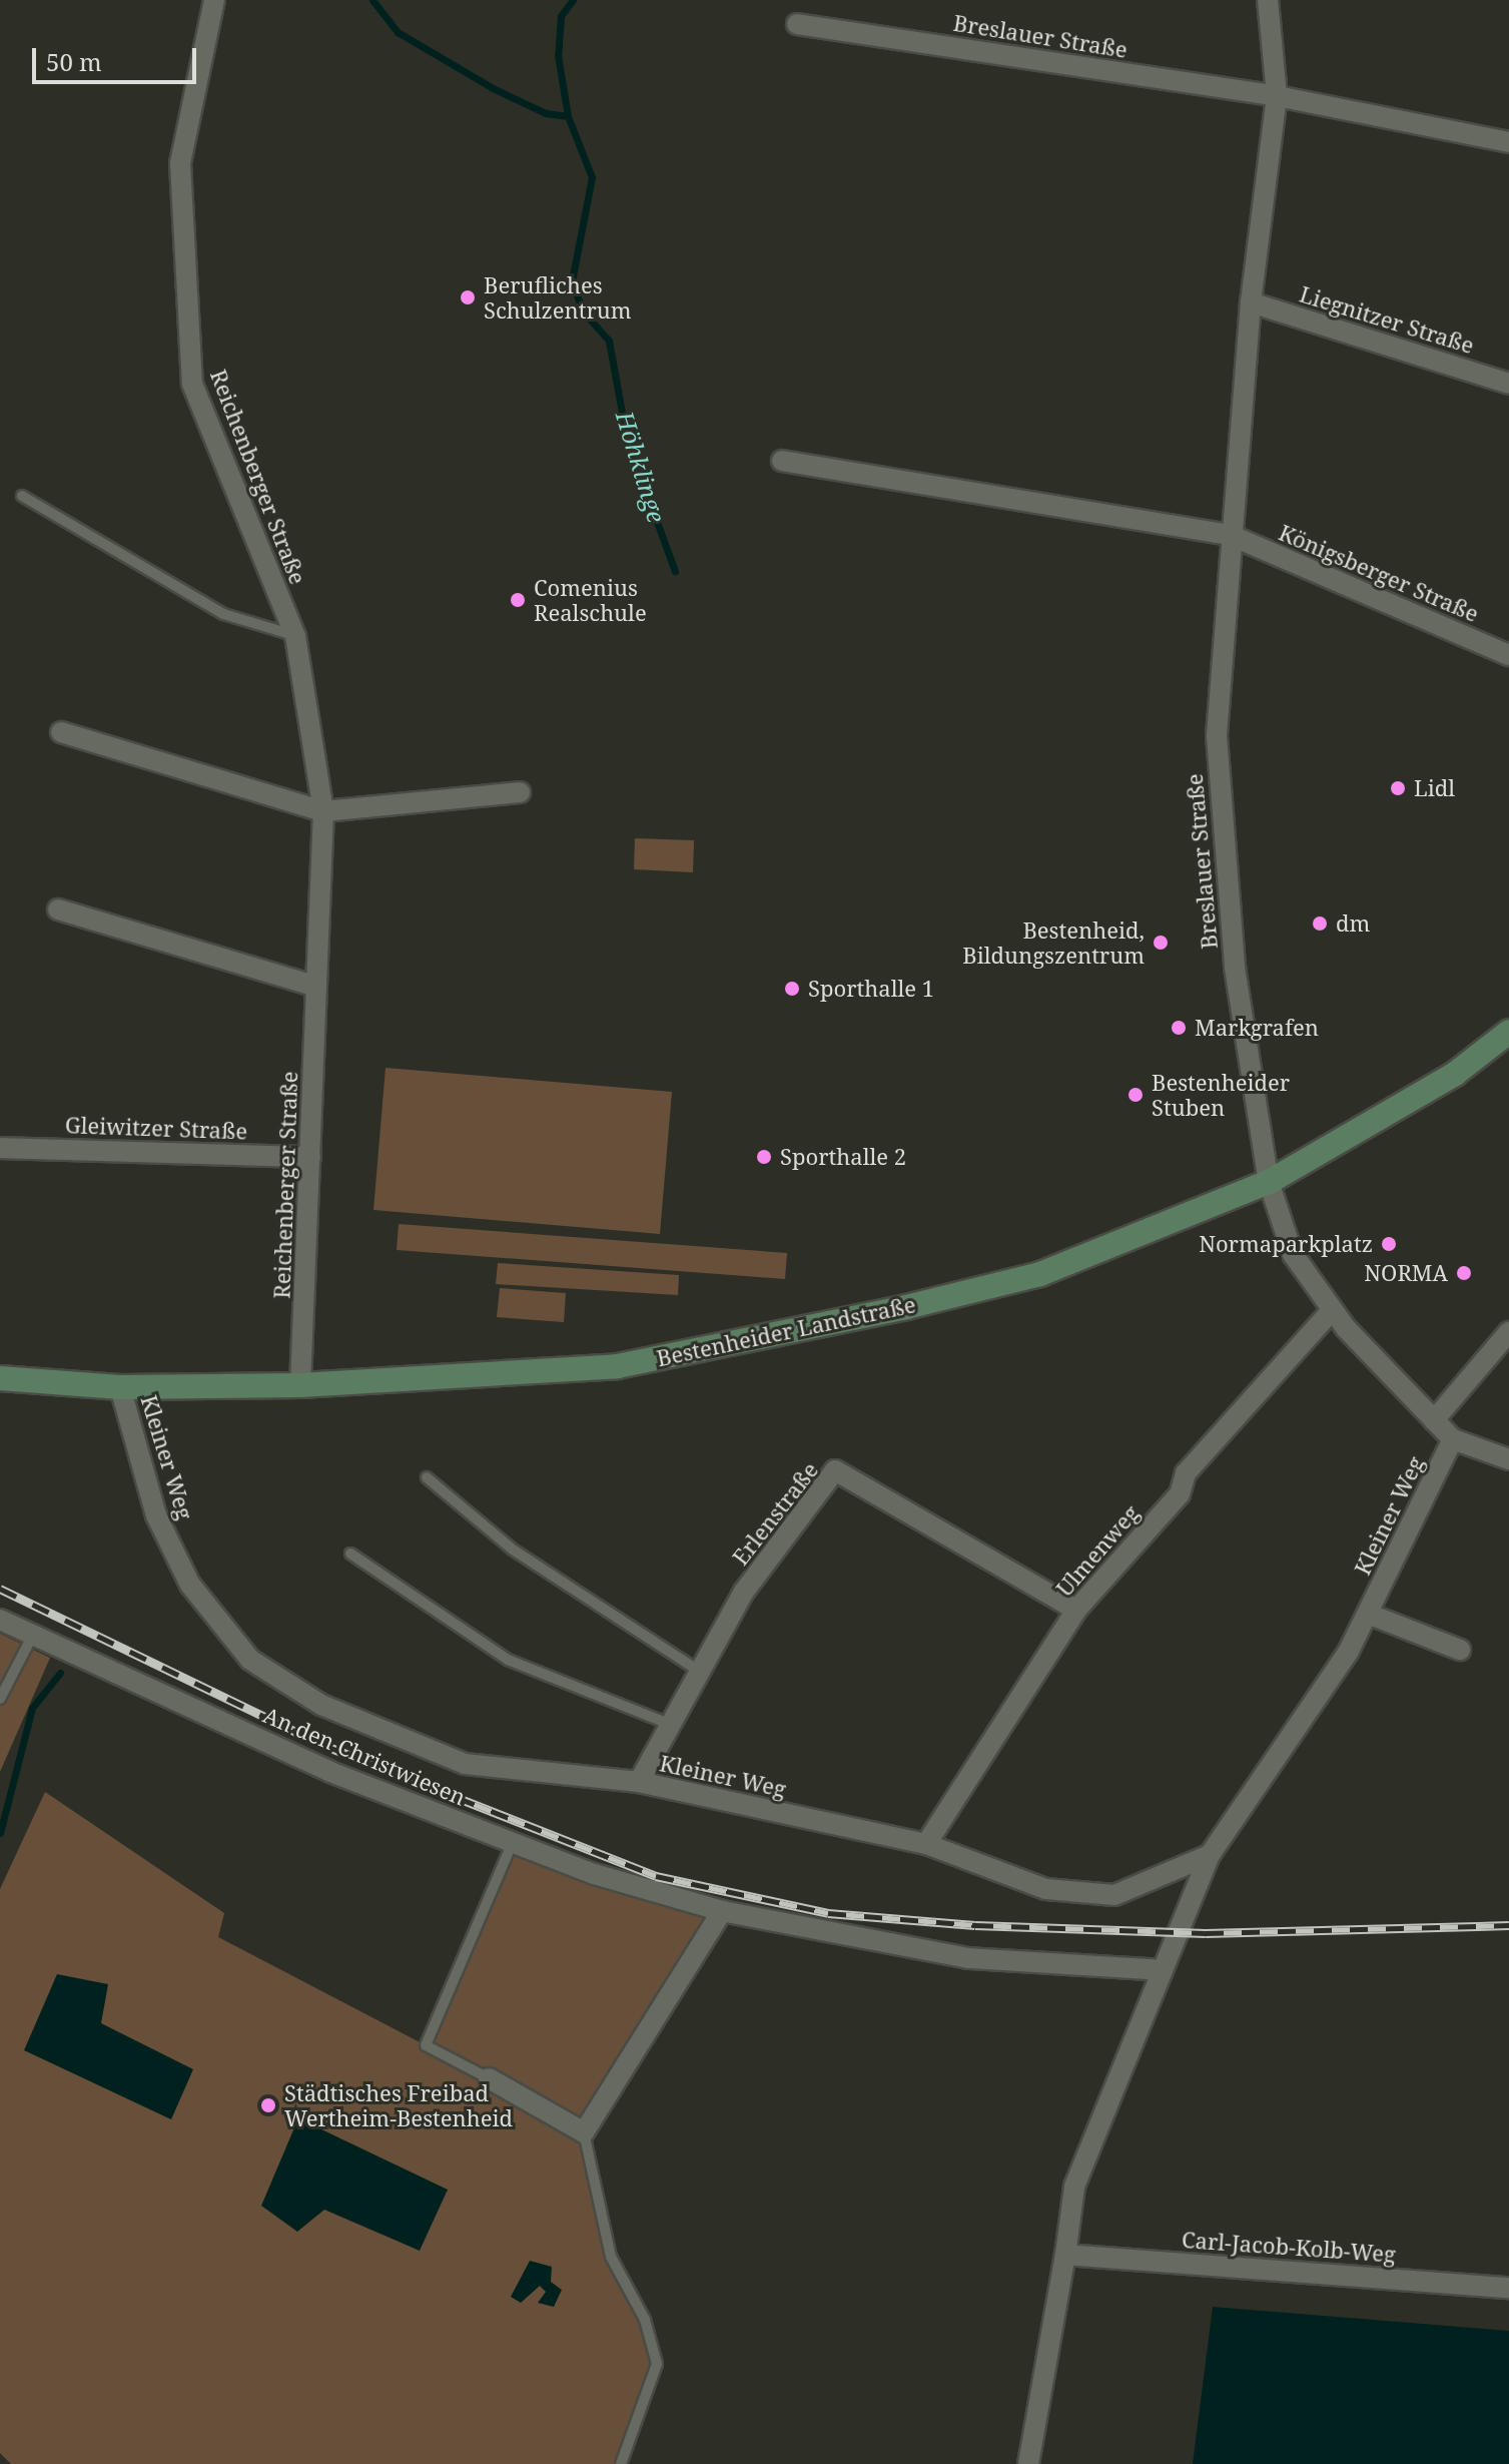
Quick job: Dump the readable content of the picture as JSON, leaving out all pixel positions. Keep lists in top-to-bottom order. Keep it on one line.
{"streets":{"main road":["Bestenheider Landstraße"],"street":["Breslauer Straße","Liegnitzer Straße","Reichenberger Straße","Königsberger Straße","Gleiwitzer Straße","Kleiner Weg","Erlenstraße","Ulmenweg","An den Christwiesen","Carl-Jacob-Kolb-Weg"]},"crossings":[["Breslauer Straße","Liegnitzer Straße"],["Breslauer Straße","Königsberger Straße"],["Breslauer Straße","Bestenheider Landstraße"],["Breslauer Straße","Kleiner Weg"],["Breslauer Straße","Ulmenweg"],["Reichenberger Straße","Gleiwitzer Straße"],["Reichenberger Straße","Bestenheider Landstraße"],["Bestenheider Landstraße","Kleiner Weg"],["Kleiner Weg","Erlenstraße"],["Kleiner Weg","Ulmenweg"],["Erlenstraße","Ulmenweg"]],"water":["Höhklinge"],"places":["Berufliches Schulzentrum","Comenius Realschule","Lidl","dm","Bestenheid, Bildungszentrum","Sporthalle 1","Markgrafen","Bestenheider Stuben","Sporthalle 2","Normaparkplatz","NORMA","Städtisches Freibad Wertheim-Bestenheid"],"scale_bar":"50 m"}
